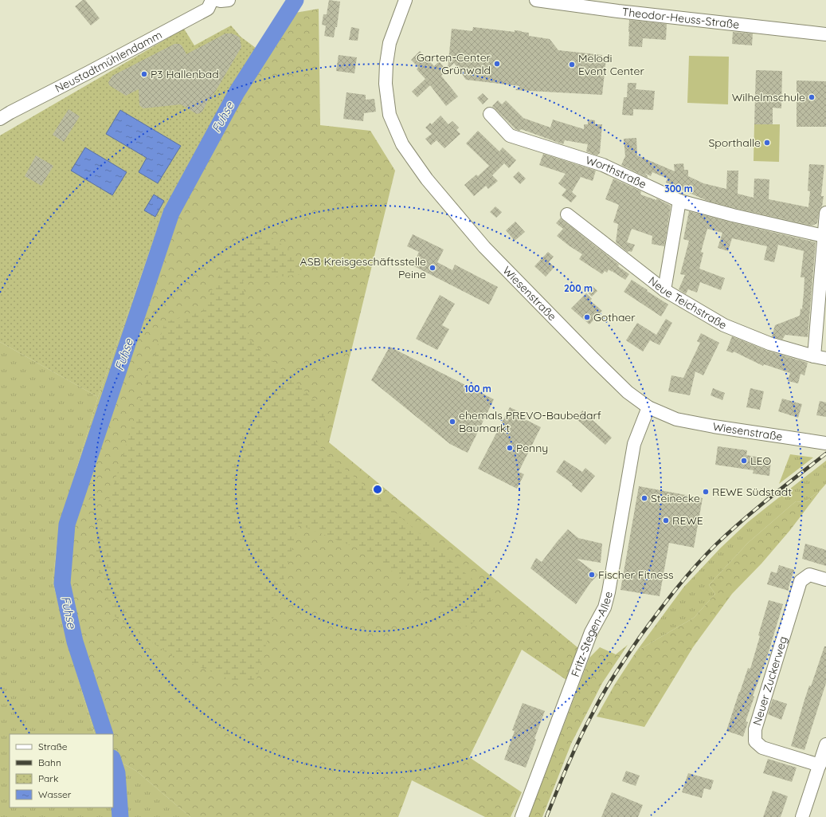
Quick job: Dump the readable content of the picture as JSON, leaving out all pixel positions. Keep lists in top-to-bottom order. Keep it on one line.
{"streets":{"street":["Theodor-Heuss-Straße","Neustadtmühlendamm","Worthstraße","Wiesenstraße","Neue Teichstraße","Fritz-Stegen-Allee","Neuer Zuckerweg"]},"crossings":[["Wiesenstraße","Fritz-Stegen-Allee"]],"water":["Fuhse"],"places":["Garten-Center Grünwald","Melodi Event Center","P3 Hallenbad","Wilhelmschule","Sporthalle","ASB Kreisgeschäftsstelle Peine","Gothaer","ehemals PREVO-Baubedarf Baumarkt","Penny","LEO","REWE Südstadt","Steinecke","REWE","Fischer Fitness"],"legend":["Straße","Bahn","Park","Wasser"],"rings":["300 m","200 m","100 m"]}
